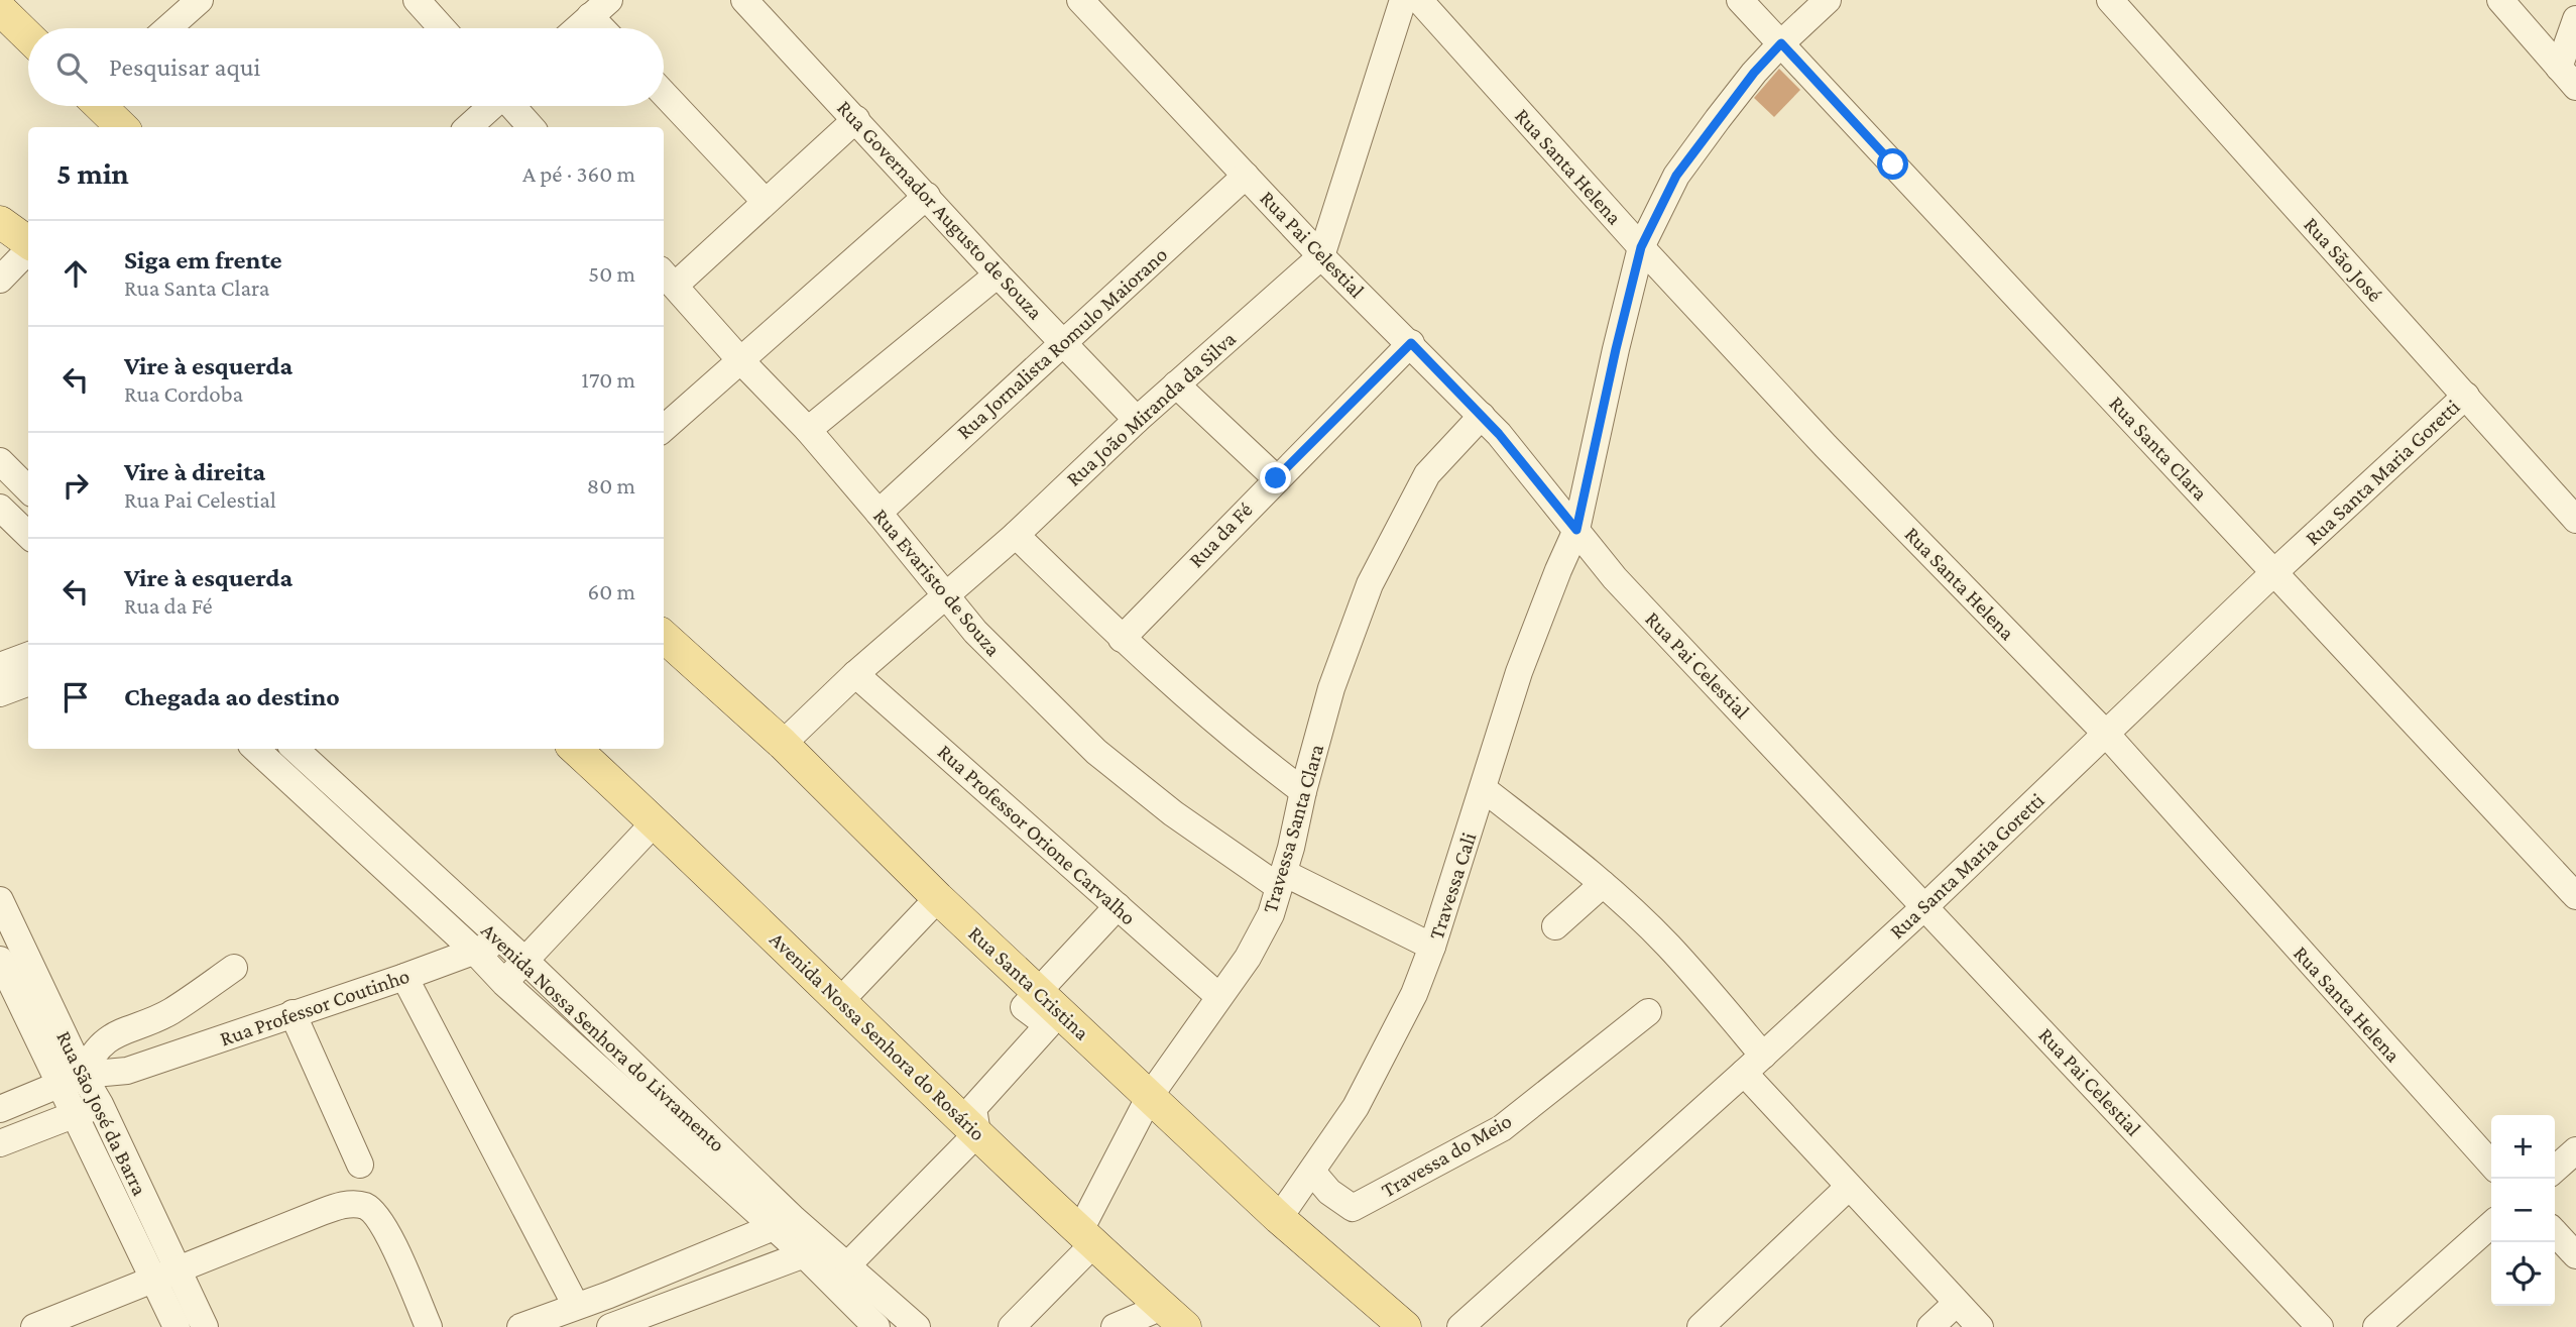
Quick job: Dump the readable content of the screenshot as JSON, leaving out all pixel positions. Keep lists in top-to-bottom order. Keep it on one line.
{"streets":{"main road":["Rua Santa Cristina","Avenida Nossa Senhora do Rosário"],"street":["Rua Santa Helena","Rua Governador Augusto de Souza","Rua Pai Celestial","Rua São José","Rua Jornalista Romulo Maiorano","Rua João Miranda da Silva","Rua Santa Clara","Rua Santa Maria Goretti","Rua da Fé","Rua Evaristo de Souza","Travessa Santa Clara","Rua Professor Orione Carvalho","Travessa Cali","Rua Professor Coutinho","Avenida Nossa Senhora do Livramento","Rua São José da Barra","Travessa do Meio"]},"crossings":[["Rua Santa Helena","Rua Santa Maria Goretti"],["Rua Santa Helena","Travessa Cali"],["Rua Governador Augusto de Souza","Rua Jornalista Romulo Maiorano"],["Rua Governador Augusto de Souza","Rua João Miranda da Silva"],["Rua Pai Celestial","Rua Jornalista Romulo Maiorano"],["Rua Pai Celestial","Rua João Miranda da Silva"],["Rua Pai Celestial","Rua Santa Maria Goretti"],["Rua Pai Celestial","Rua da Fé"],["Rua Pai Celestial","Travessa Santa Clara"],["Rua Pai Celestial","Travessa Cali"],["Rua São José","Rua Santa Maria Goretti"],["Rua Jornalista Romulo Maiorano","Rua Evaristo de Souza"],["Rua João Miranda da Silva","Rua Evaristo de Souza"],["Rua João Miranda da Silva","Rua Professor Orione Carvalho"],["Rua João Miranda da Silva","Rua Santa Cristina"],["Rua Santa Clara","Rua Santa Maria Goretti"],["Rua Santa Clara","Travessa Cali"],["Rua Evaristo de Souza","Travessa Santa Clara"],["Rua Evaristo de Souza","Travessa Cali"],["Travessa Santa Clara","Rua Professor Orione Carvalho"],["Travessa Santa Clara","Rua Santa Cristina"],["Travessa Santa Clara","Avenida Nossa Senhora do Rosário"],["Travessa Cali","Rua Santa Cristina"],["Travessa Cali","Travessa do Meio"],["Rua Professor Coutinho","Avenida Nossa Senhora do Livramento"],["Rua Professor Coutinho","Rua São José da Barra"]],"page":{"search":"Pesquisar aqui","heading":["5 min","A pé · 360 m"],"list":[["Siga em frente","Rua Santa Clara","50 m"],["Vire à esquerda","Rua Cordoba","170 m"],["Vire à direita","Rua Pai Celestial","80 m"],["Vire à esquerda","Rua da Fé","60 m"],"Chegada ao destino"],"map_buttons":["+","−"]}}
